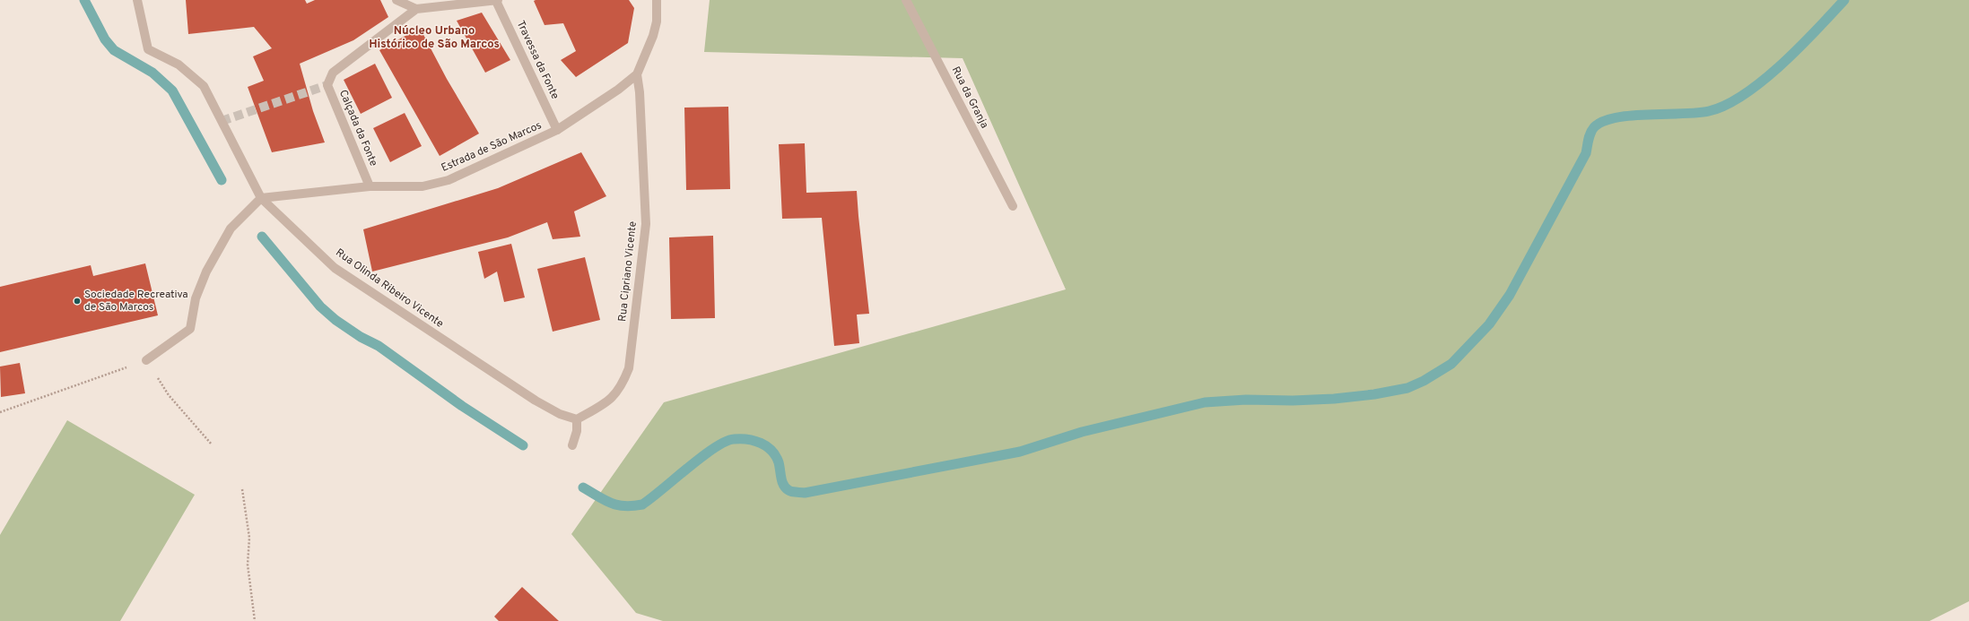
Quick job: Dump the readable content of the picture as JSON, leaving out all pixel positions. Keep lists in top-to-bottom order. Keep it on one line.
{"streets":{"street":["Travessa da Fonte","Rua da Granja","Calçada da Fonte","Estrada de São Marcos","Rua Cipriano Vicente","Rua Olinda Ribeiro Vicente"]},"crossings":[["Travessa da Fonte","Estrada de São Marcos"],["Calçada da Fonte","Estrada de São Marcos"],["Estrada de São Marcos","Rua Cipriano Vicente"],["Estrada de São Marcos","Rua Olinda Ribeiro Vicente"],["Rua Cipriano Vicente","Rua Olinda Ribeiro Vicente"]],"districts":["Núcleo Urbano Histórico de São Marcos"],"places":["Sociedade Recreativa de São Marcos"]}
